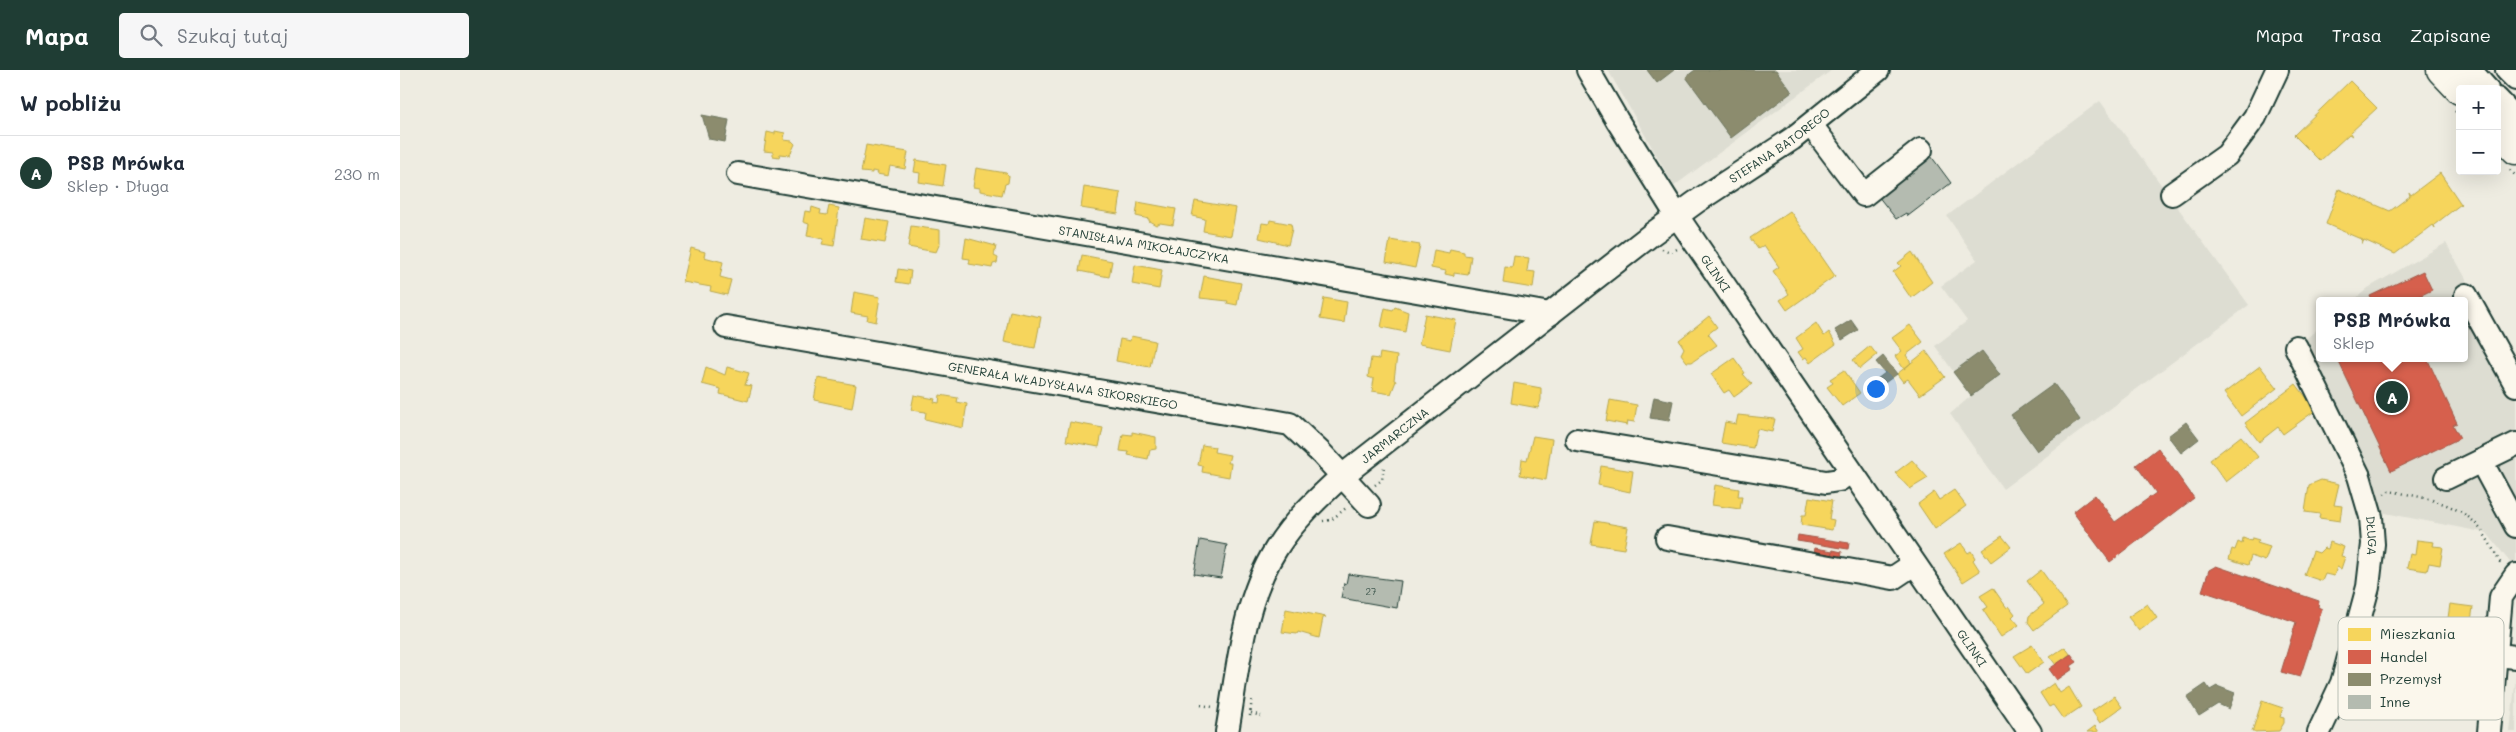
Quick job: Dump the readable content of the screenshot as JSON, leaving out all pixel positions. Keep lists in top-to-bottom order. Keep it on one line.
{"streets":{"street":["STEFANA BATOREGO","STANISŁAWA MIKOŁAJCZYKA","GLINKI","GENERAŁA WŁADYSŁAWA SIKORSKIEGO","JARMARCZNA","DŁUGA"]},"crossings":[["STEFANA BATOREGO","GLINKI"],["STEFANA BATOREGO","JARMARCZNA"],["STANISŁAWA MIKOŁAJCZYKA","JARMARCZNA"],["GLINKI","JARMARCZNA"],["GENERAŁA WŁADYSŁAWA SIKORSKIEGO","JARMARCZNA"]],"house_numbers":["27"],"legend":["Mieszkania","Handel","Przemysł","Inne"],"page":{"header":"Mapa","search":"Szukaj tutaj","nav":["Mapa","Trasa","Zapisane"],"heading":"W pobliżu","map_buttons":["+","−"],"list":[{"mark":"A","name":"PSB Mrówka","note":"Sklep · Długa","value":"230 m"}],"popup":["PSB Mrówka","Sklep"],"pins":"A"}}
